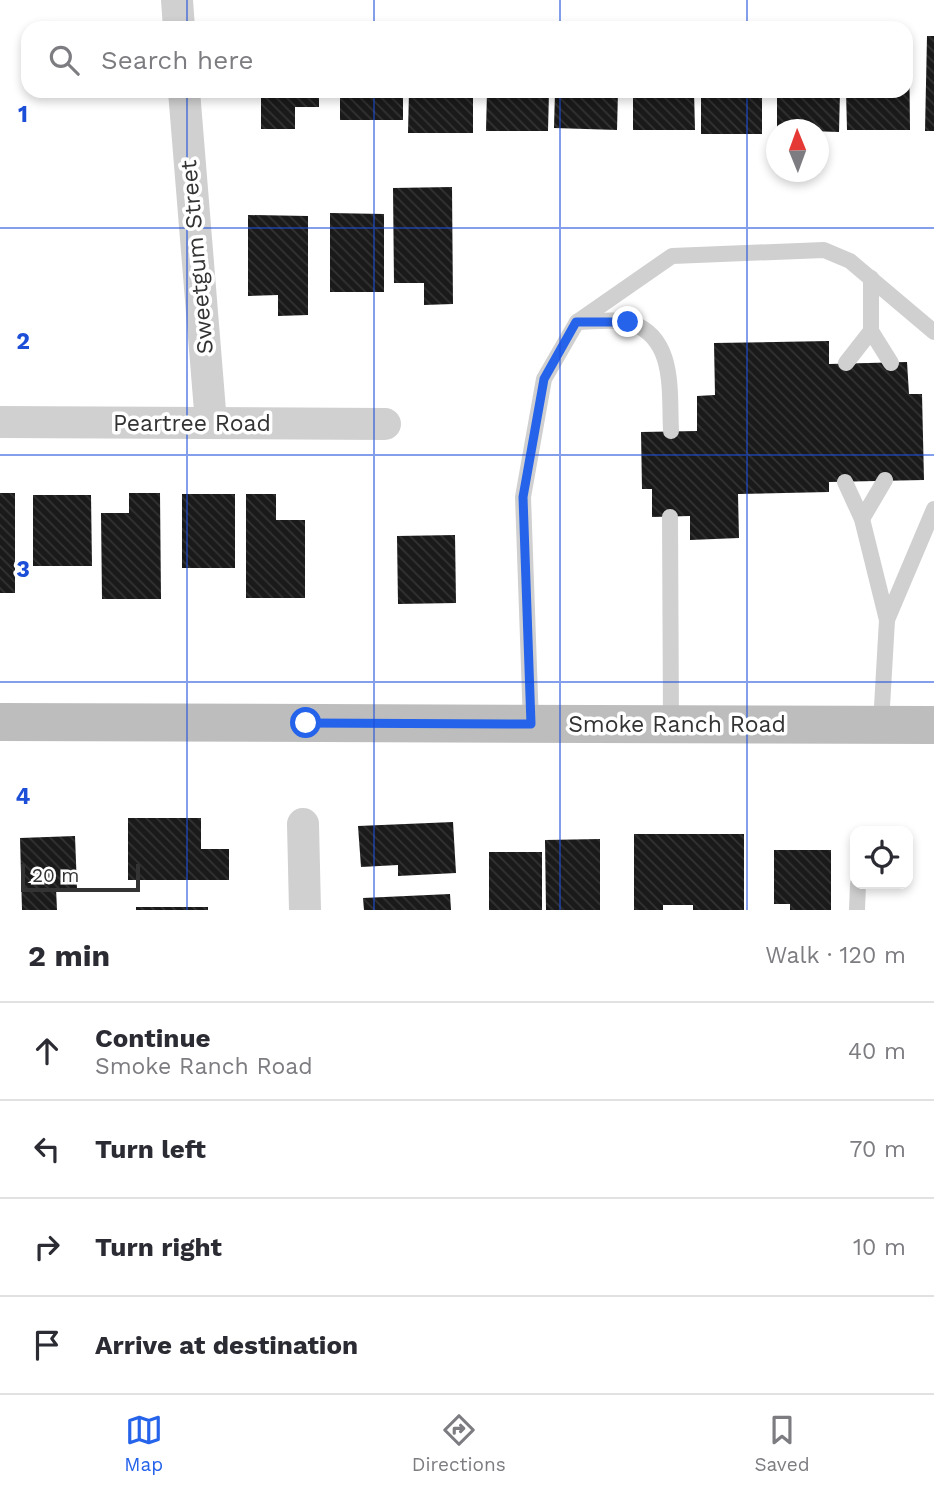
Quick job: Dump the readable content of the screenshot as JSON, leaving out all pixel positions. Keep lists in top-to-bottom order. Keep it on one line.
{"streets":{"main road":["Smoke Ranch Road"],"street":["Sweetgum Street","Peartree Road"]},"crossings":[["Sweetgum Street","Peartree Road"]],"scale_bar":"20 m","north":"top","page":{"search":"Search here","scale":"20 m","heading":["2 min","Walk · 120 m"],"list":[["Continue","Smoke Ranch Road","40 m"],["Turn left","70 m"],["Turn right","10 m"],"Arrive at destination"],"nav":["Map","Directions","Saved"]},"grid":{"rows":["1","2","3","4"]}}
